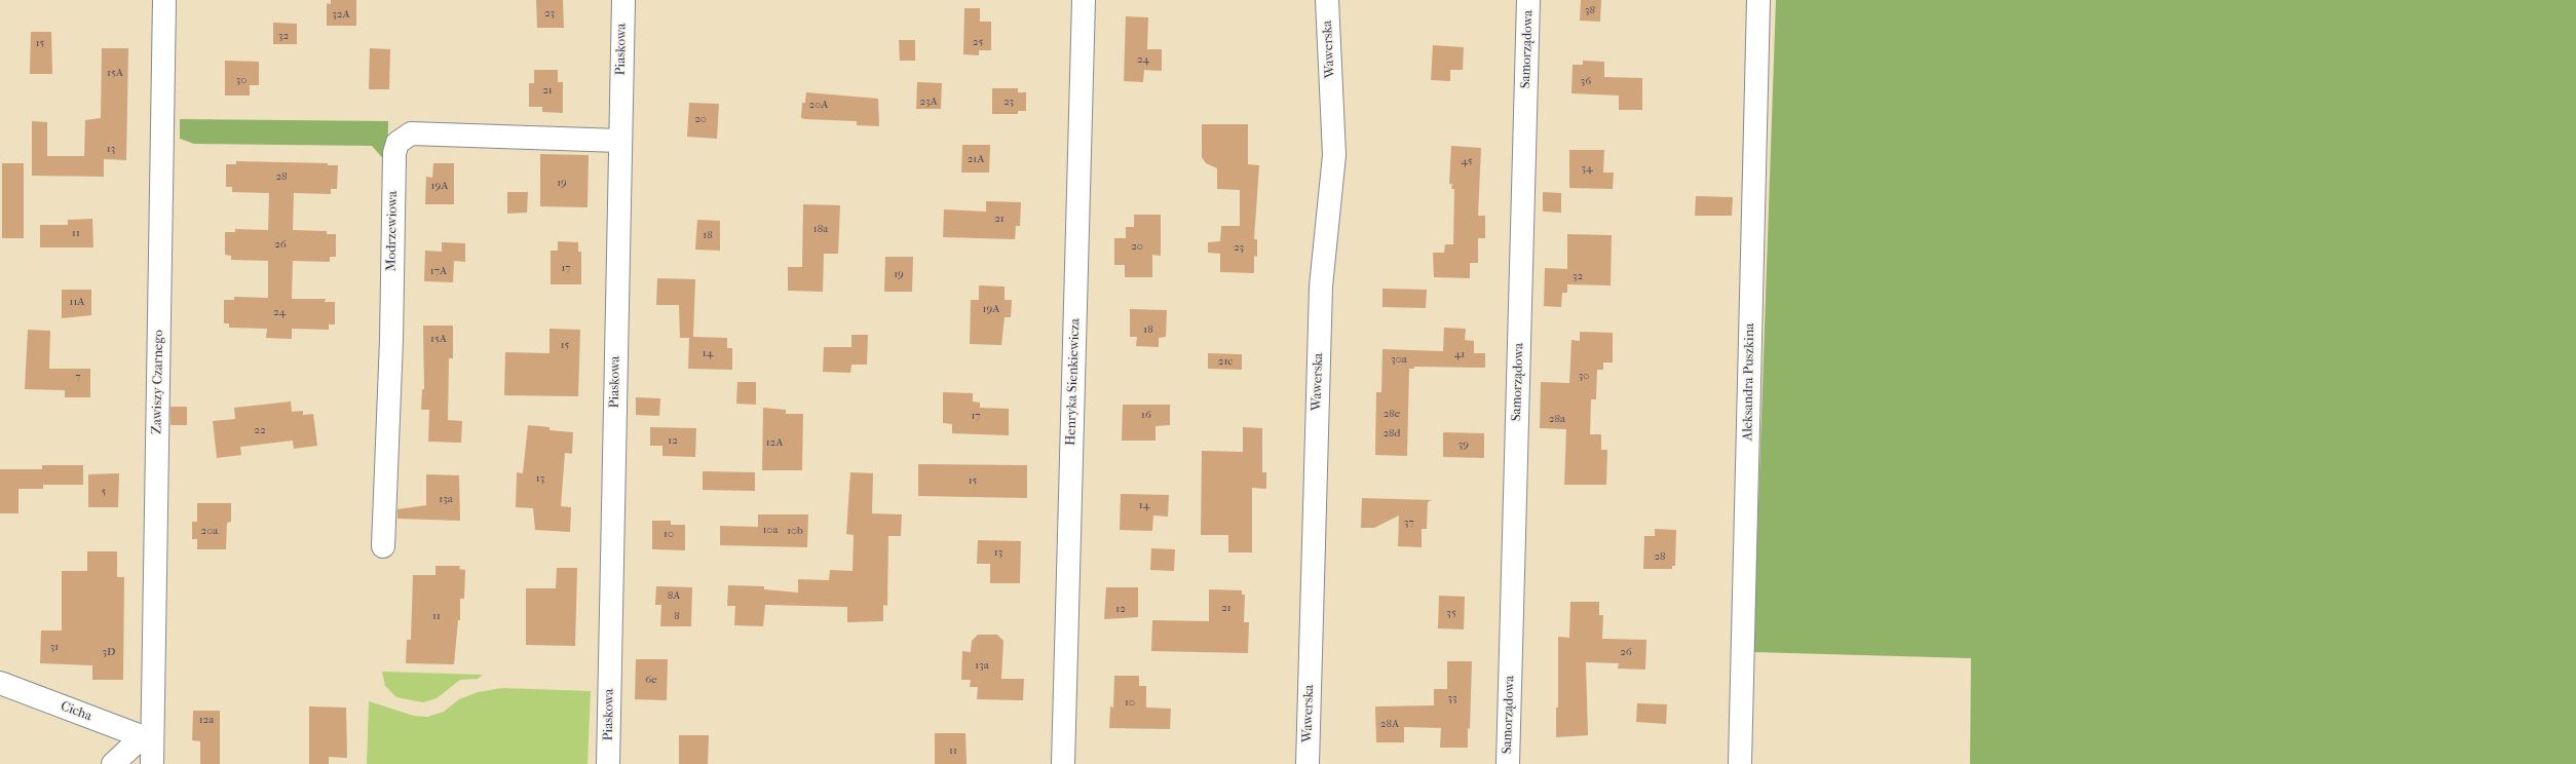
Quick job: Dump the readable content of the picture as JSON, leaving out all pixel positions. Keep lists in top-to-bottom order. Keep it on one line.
{"streets":{"street":["Piaskowa","Wawerska","Samorządowa","Modrzewiowa","Zawiszy Czarnego","Henryka Sienkiewicza","Aleksandra Puszkina","Cicha"]},"crossings":[["Piaskowa","Modrzewiowa"],["Zawiszy Czarnego","Cicha"]],"house_numbers":["38","23","32A","32","25","15","24","15A","30","36","21","23A","23","20A","20","13","21A","45","34","28","19","19A","21","18a","11","18","26","20","23","17","17A","19","32","11A","19A","24","18","15A","15","14","41","30a","21c","30","7","28e","16","17","28a","22","28d","12","12A","39","13","15","5","13a","14","37","10a","20a","10b","10","13","28","8A","21","12","35","11","8","31","3D","26","13a","6e","33","10","12a","28A","11"]}
